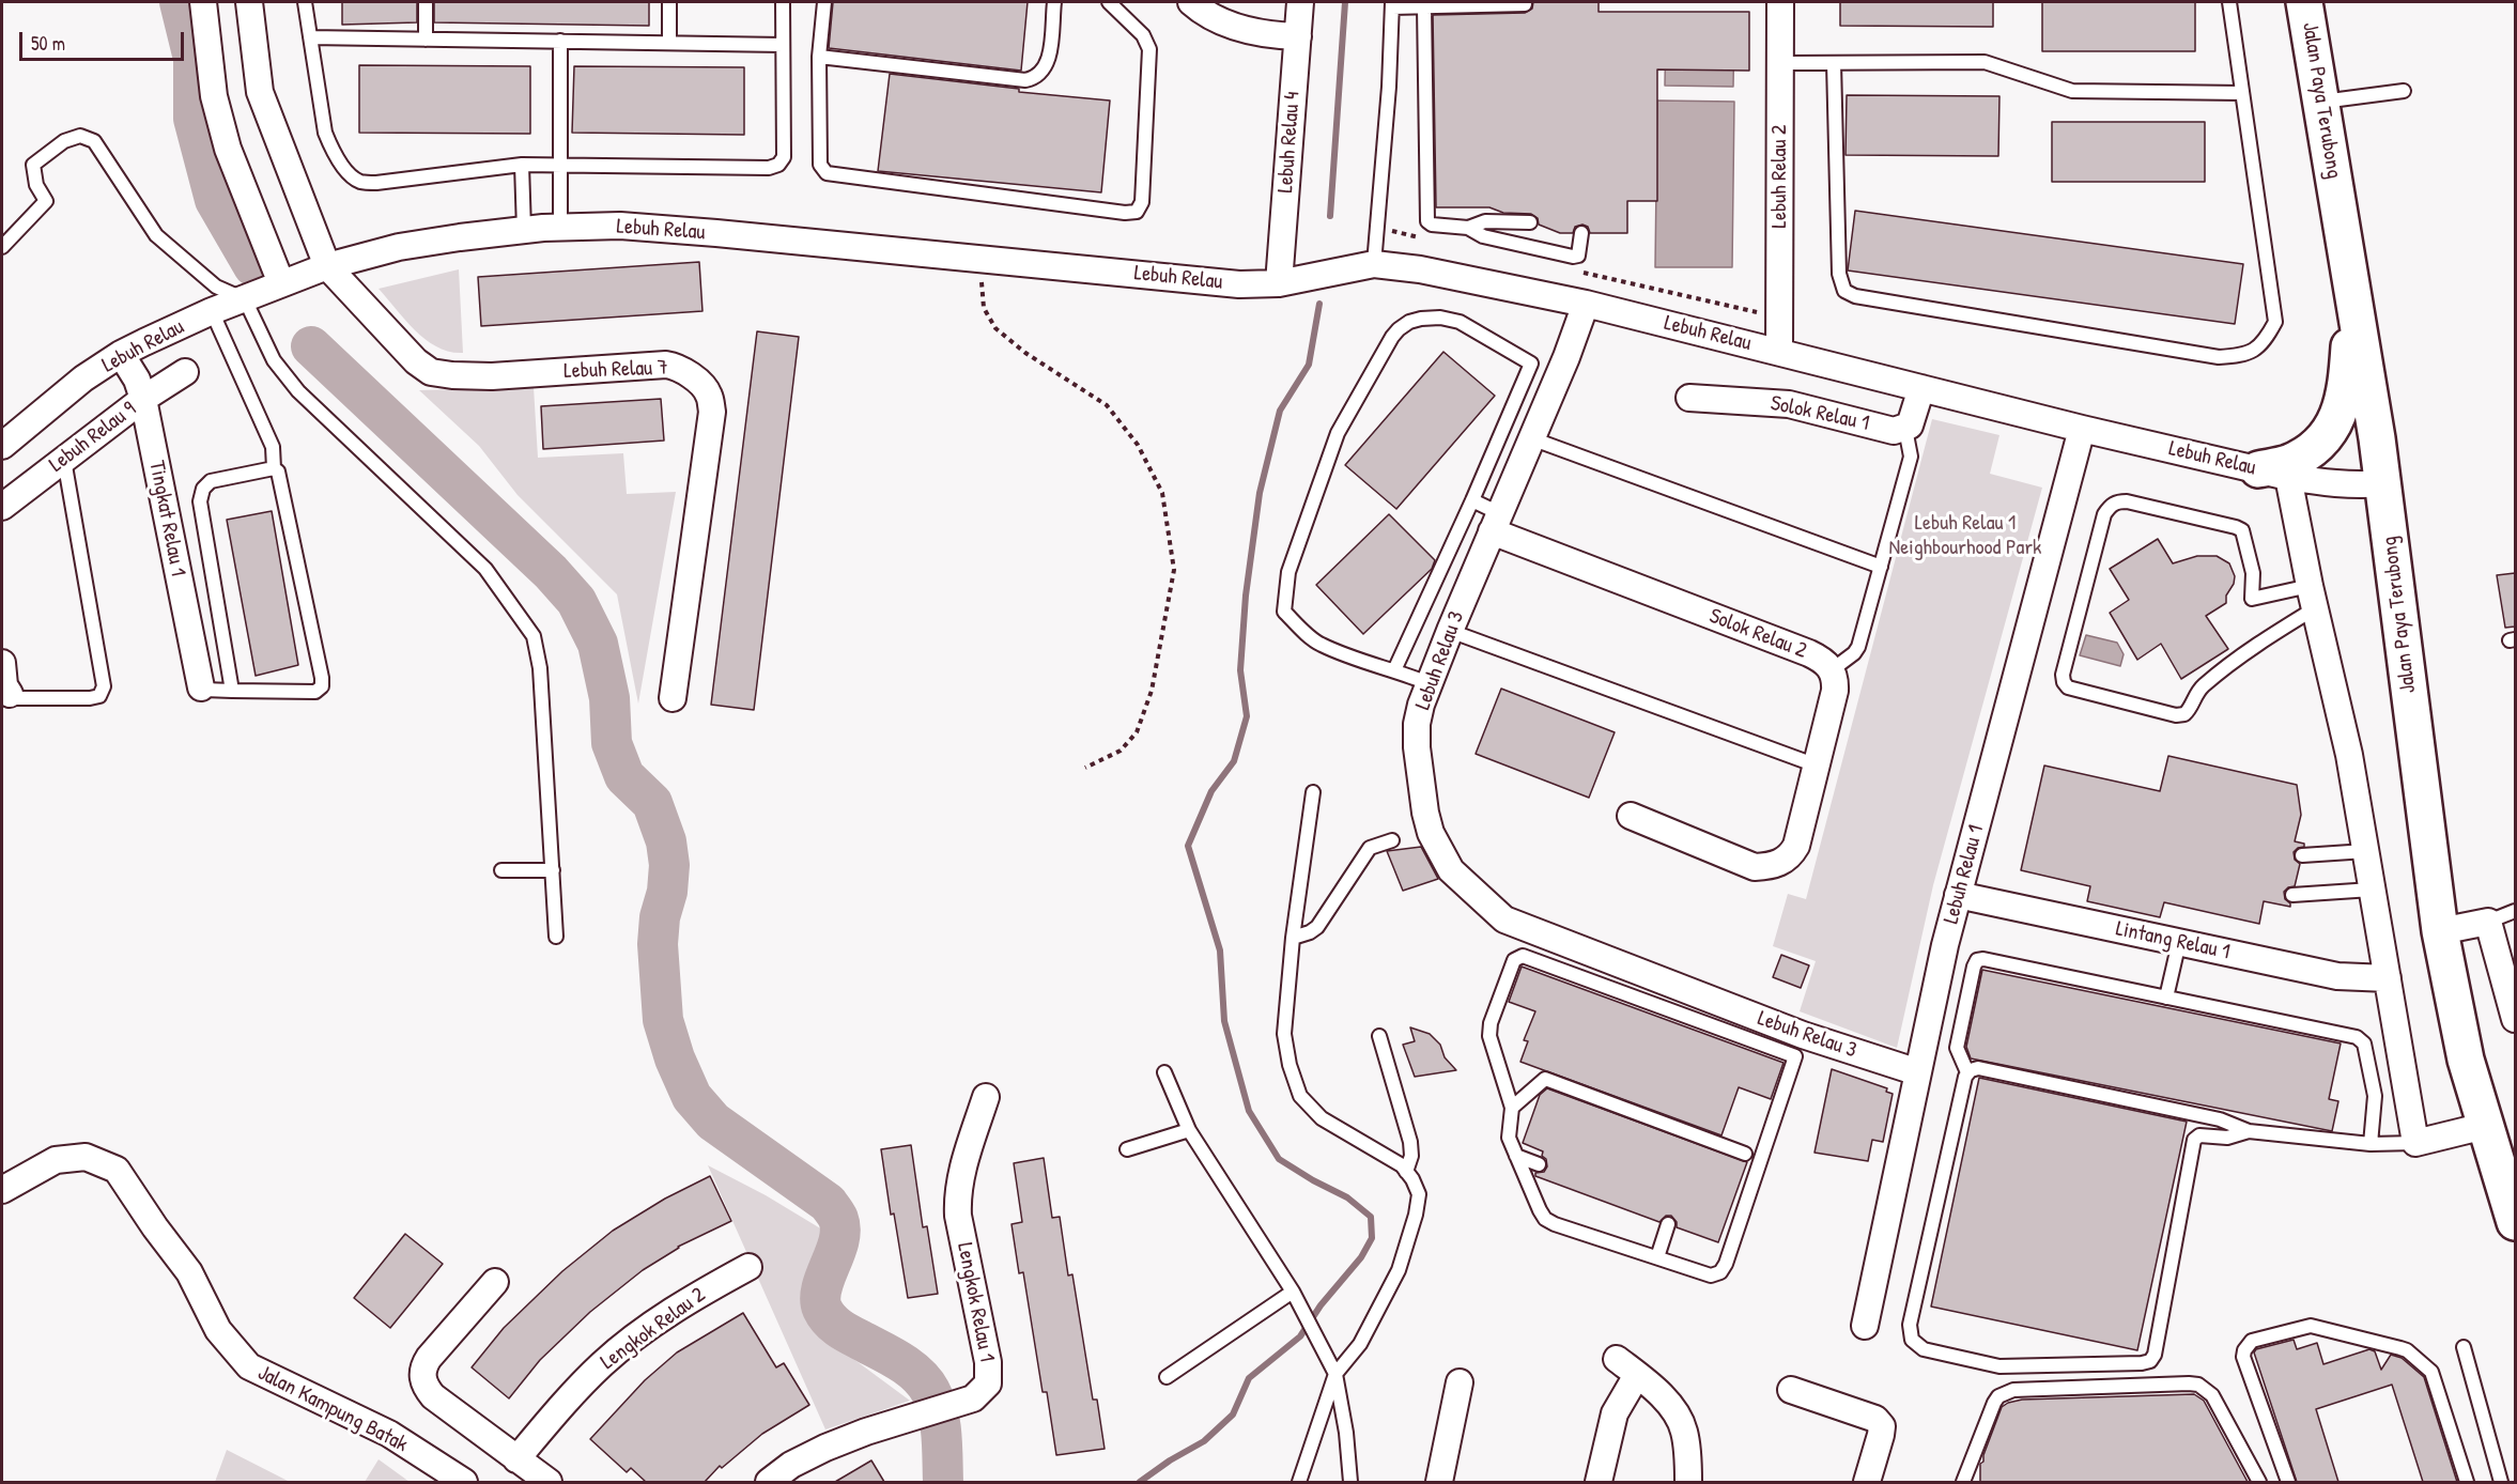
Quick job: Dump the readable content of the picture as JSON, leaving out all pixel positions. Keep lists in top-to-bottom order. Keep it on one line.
{"streets":{"main road":["Jalan Paya Terubong"],"street":["Lebuh Relau 4","Lebuh Relau 2","Lebuh Relau","Lebuh Relau 7","Solok Relau 1","Lebuh Relau 9","Tingkat Relau 1","Solok Relau 2","Lebuh Relau 3","Lebuh Relau 1","Lintang Relau 1","Lengkok Relau 1","Lengkok Relau 2","Jalan Kampung Batak"]},"crossings":[["Jalan Paya Terubong","Lebuh Relau"],["Lebuh Relau 4","Lebuh Relau"],["Lebuh Relau 2","Lebuh Relau"],["Lebuh Relau","Lebuh Relau 7"],["Lebuh Relau","Tingkat Relau 1"],["Lebuh Relau","Lebuh Relau 3"],["Lebuh Relau","Lebuh Relau 1"],["Lebuh Relau 9","Tingkat Relau 1"],["Solok Relau 2","Lebuh Relau 3"],["Lebuh Relau 3","Lebuh Relau 1"],["Lebuh Relau 1","Lintang Relau 1"]],"parks":["Lebuh Relau 1 Neighbourhood Park"],"scale_bar":"50 m"}
